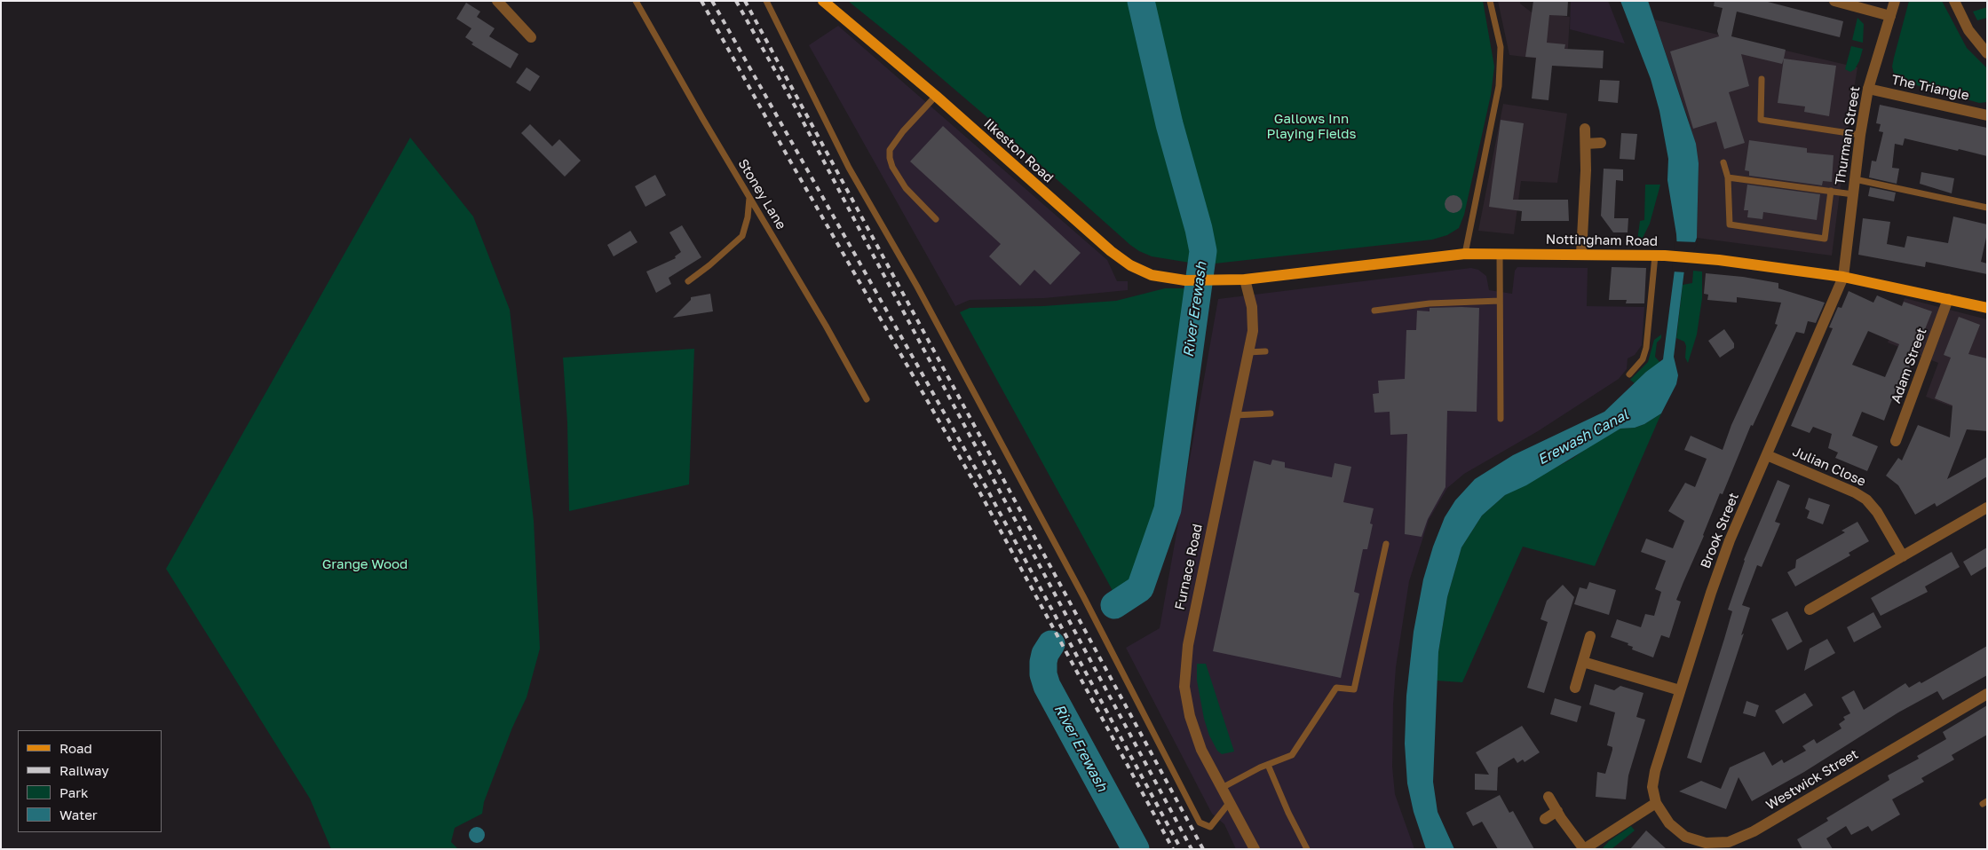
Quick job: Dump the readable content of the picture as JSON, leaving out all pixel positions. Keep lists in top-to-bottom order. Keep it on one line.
{"streets":{"main road":["Ilkeston Road","Nottingham Road"],"street":["The Triangle","Thurman Street","Adam Street","Julian Close","Brook Street","Furnace Road","Westwick Street"],"lane":["Stoney Lane"]},"crossings":[["The Triangle","Thurman Street"],["Thurman Street","Nottingham Road"],["Thurman Street","Brook Street"],["Ilkeston Road","Nottingham Road"],["Nottingham Road","Adam Street"],["Nottingham Road","Brook Street"],["Nottingham Road","Furnace Road"],["Julian Close","Brook Street"],["Brook Street","Westwick Street"]],"water":["River Erewash","Erewash Canal"],"parks":["Gallows Inn Playing Fields","Grange Wood"],"legend":["Road","Railway","Park","Water"]}
